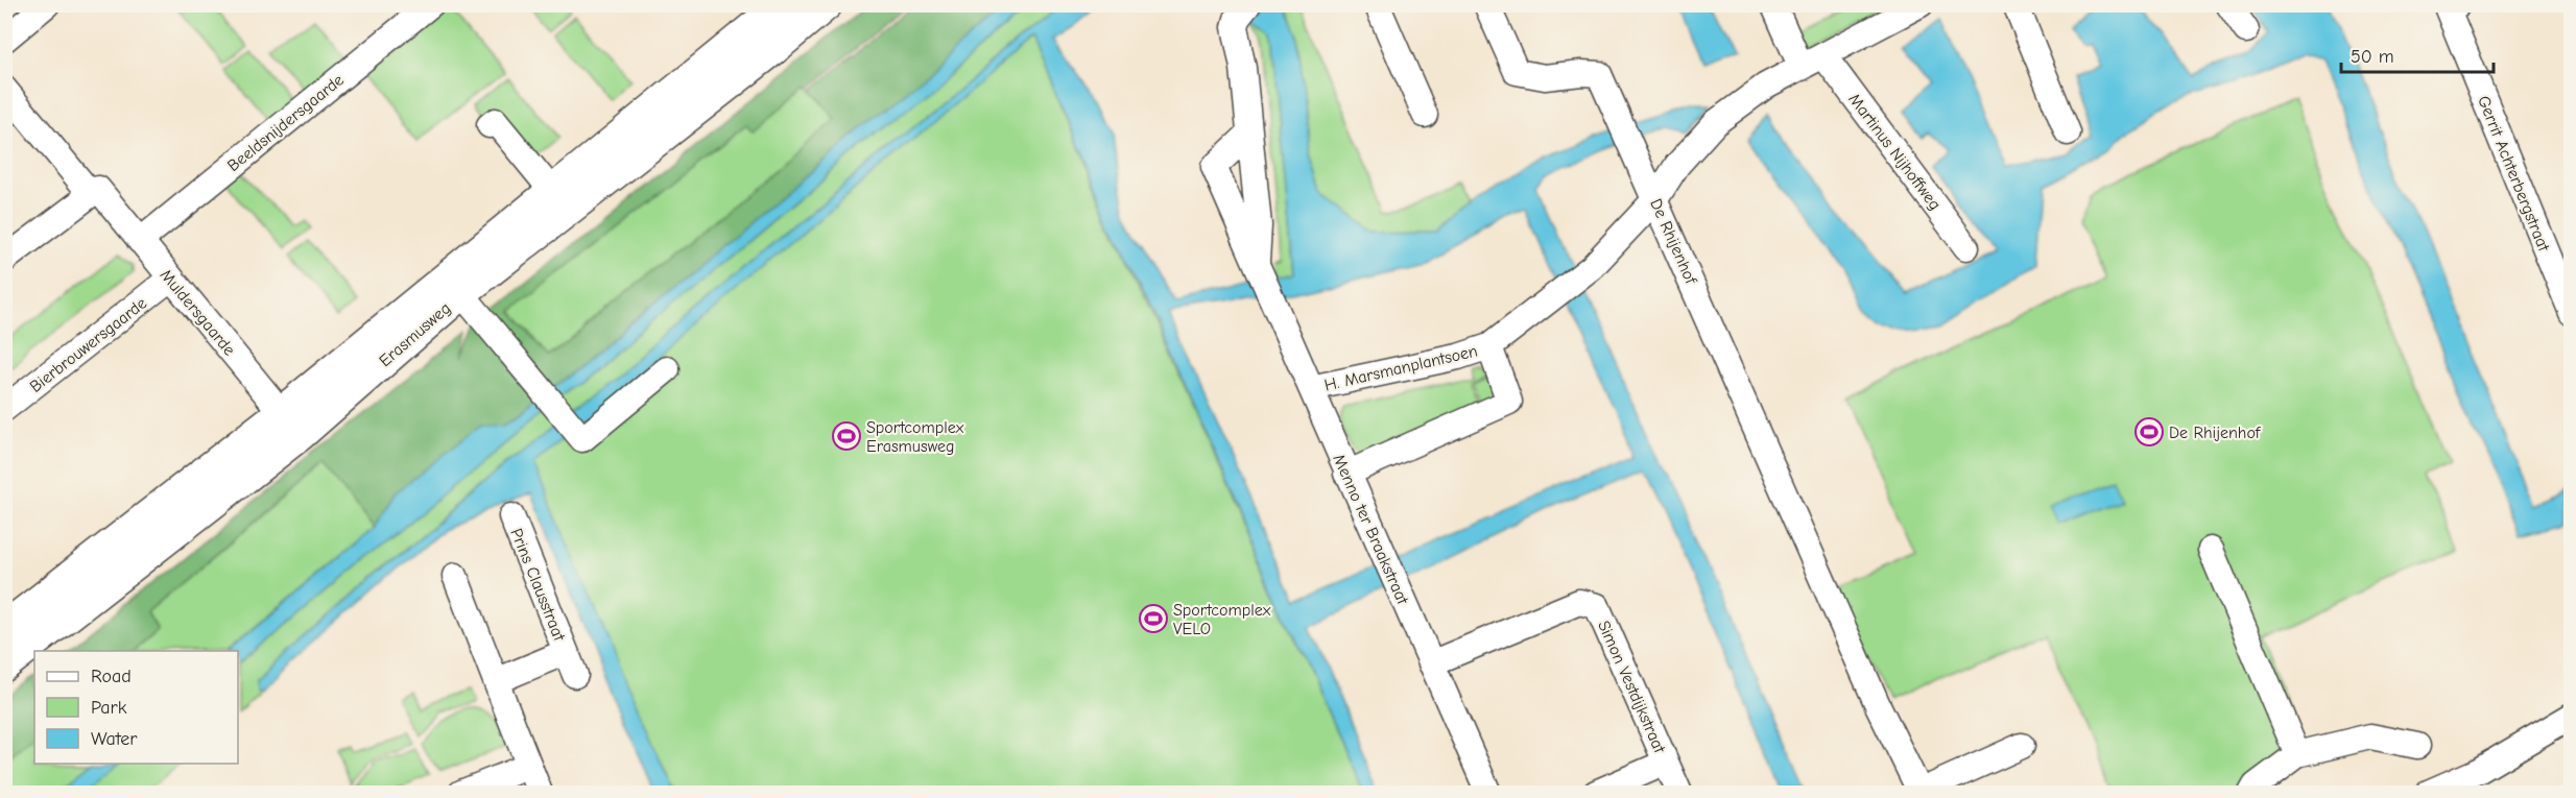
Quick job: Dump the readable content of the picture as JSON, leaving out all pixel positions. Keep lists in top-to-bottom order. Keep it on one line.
{"streets":{"main road":["Erasmusweg"],"street":["Beeldsnijdersgaarde","Martinus Nijhoffweg","Gerrit Achterbergstraat","De Rhijenhof","Muldersgaarde","Bierbrouwersgaarde","H. Marsmanplantsoen","Menno ter Braakstraat","Prins Clausstraat","Simon Vestdijkstraat"]},"crossings":[["Beeldsnijdersgaarde","Muldersgaarde"],["De Rhijenhof","H. Marsmanplantsoen"],["Muldersgaarde","Erasmusweg"],["Muldersgaarde","Bierbrouwersgaarde"],["H. Marsmanplantsoen","Menno ter Braakstraat"],["Menno ter Braakstraat","Simon Vestdijkstraat"]],"places":{"sports":["De Rhijenhof","Sportcomplex Erasmusweg","Sportcomplex VELO"]},"legend":["Road","Park","Water"],"scale_bar":"50 m"}
